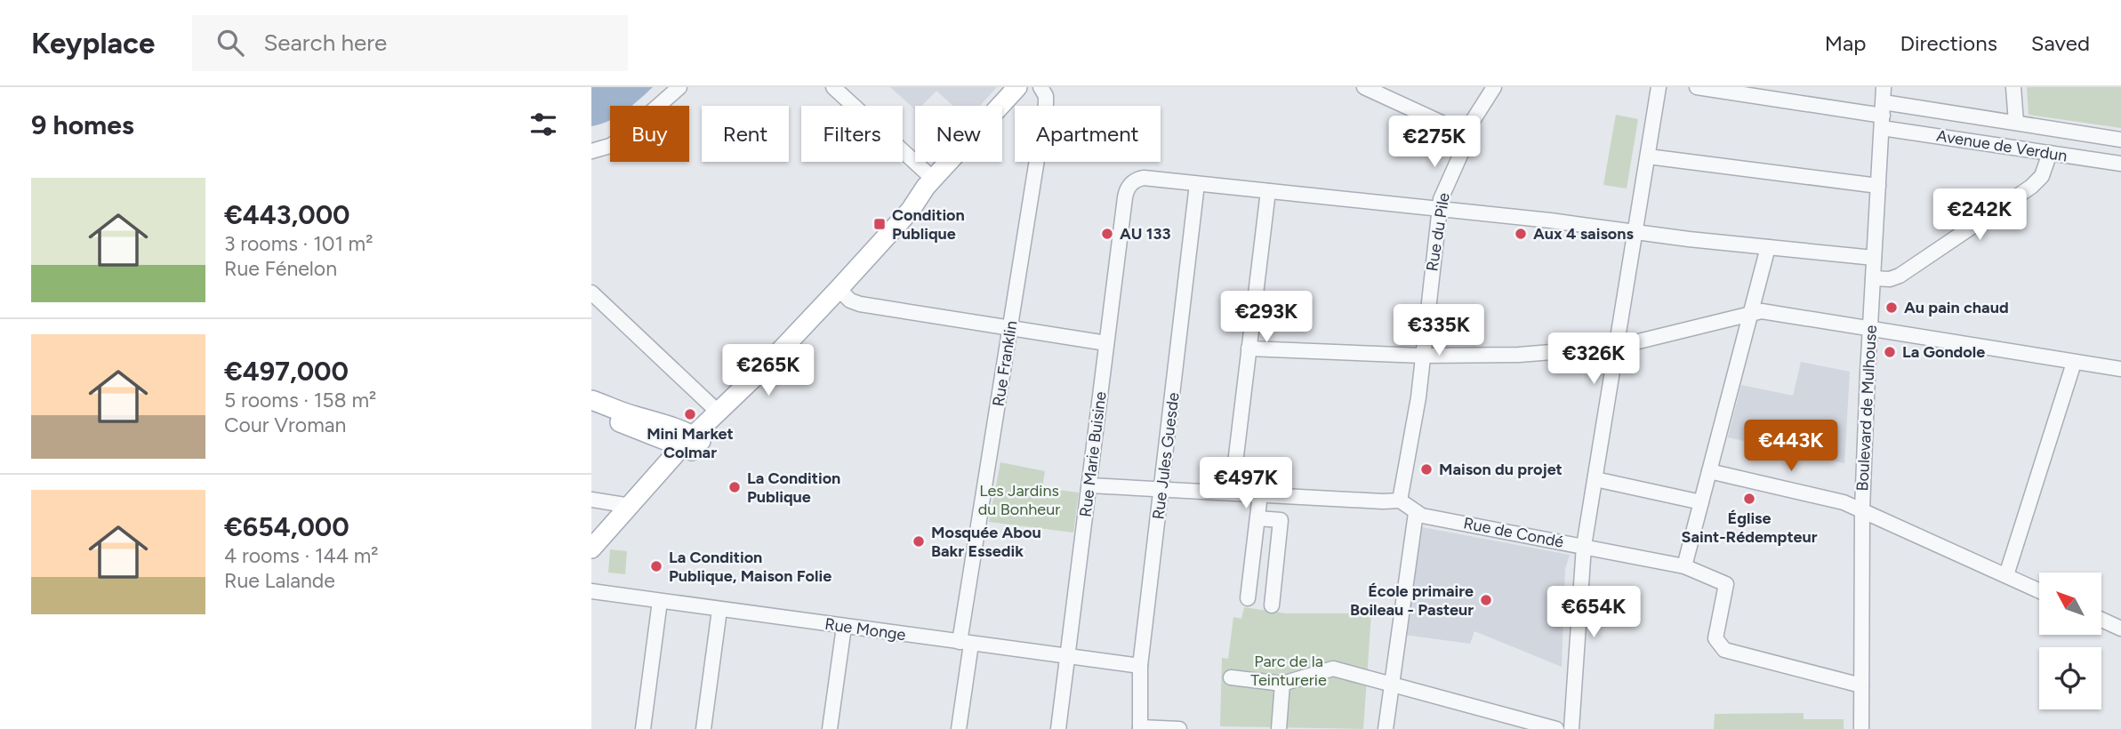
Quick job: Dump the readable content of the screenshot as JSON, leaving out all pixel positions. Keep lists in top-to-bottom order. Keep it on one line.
{"streets":{"street":["Avenue de Verdun","Rue du Pile","Rue Franklin","Boulevard de Mulhouse","Rue Marie Buisine","Rue Jules Guesde","Rue de Condé","Rue Monge"]},"crossings":[["Avenue de Verdun","Boulevard de Mulhouse"],["Rue du Pile","Rue de Condé"],["Rue Franklin","Rue Monge"],["Boulevard de Mulhouse","Rue de Condé"],["Rue Marie Buisine","Rue Jules Guesde"],["Rue Marie Buisine","Rue Monge"],["Rue Jules Guesde","Rue Monge"]],"parks":["Les Jardins du Bonheur","Parc de la Teinturerie"],"places":{"transit":["Condition Publique"],"other":["AU 133","Aux 4 saisons","Au pain chaud","La Gondole","Mini Market Colmar","Maison du projet","La Condition Publique","Église Saint-Rédempteur","Mosquée Abou Bakr Essedik","La Condition Publique, Maison Folie","École primaire Boileau - Pasteur"]},"north":"top left","page":{"header":"Keyplace","search":"Search here","nav":["Map","Directions","Saved"],"heading":"9 homes","chip":["Buy","Rent","Filters","New","Apartment"],"price":["€275K","€242K","€293K","€335K","€326K","€265K","€443K","€497K","€654K"],"list":[{"name":"€443,000","note":"3 rooms · 101 m² · Rue Fénelon"},{"name":"€497,000","note":"5 rooms · 158 m² · Cour Vroman"},{"name":"€654,000","note":"4 rooms · 144 m² · Rue Lalande"}]}}
